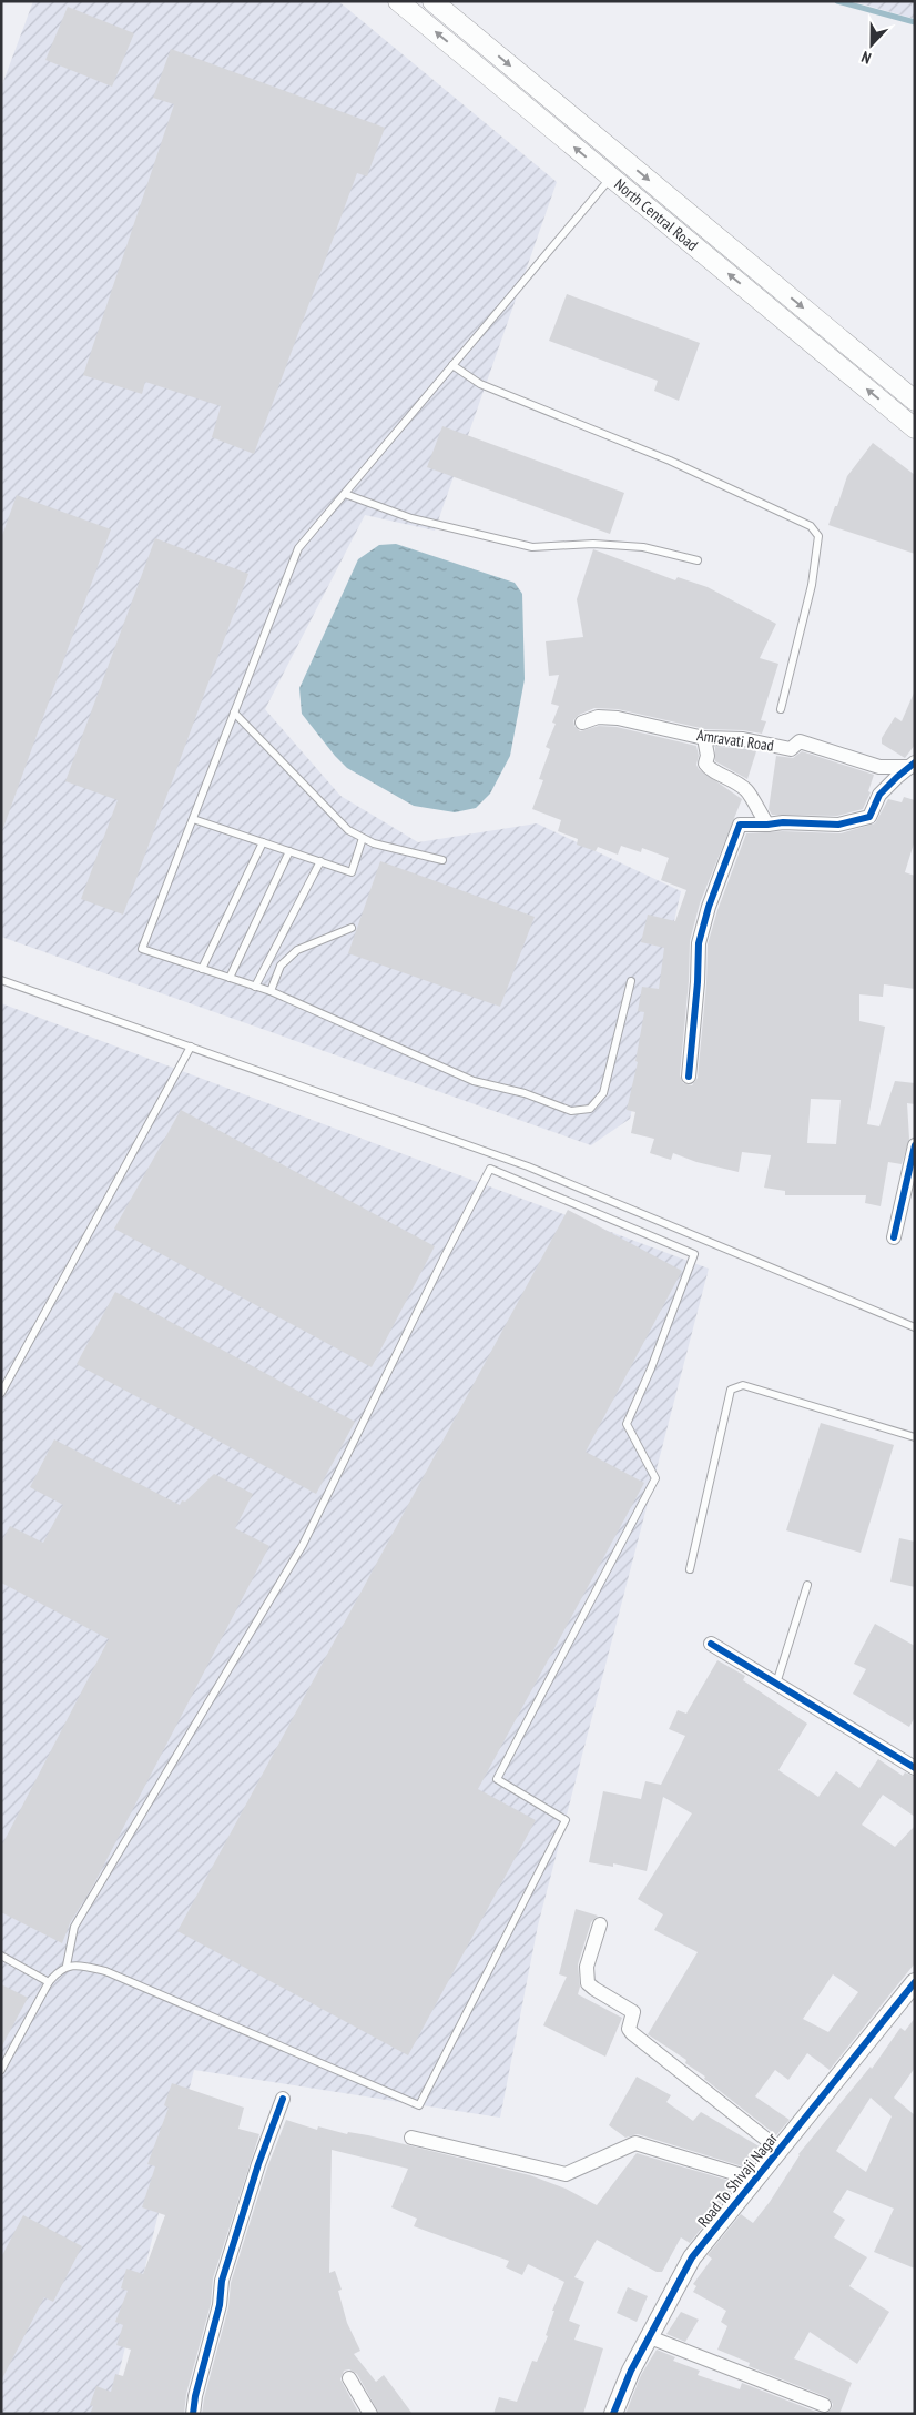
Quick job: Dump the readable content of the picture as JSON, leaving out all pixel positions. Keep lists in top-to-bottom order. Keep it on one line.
{"streets":{"main road":["North Central Road"],"street":["Amravati Road","Road To Shivaji Nagar"]},"north":"bottom"}
